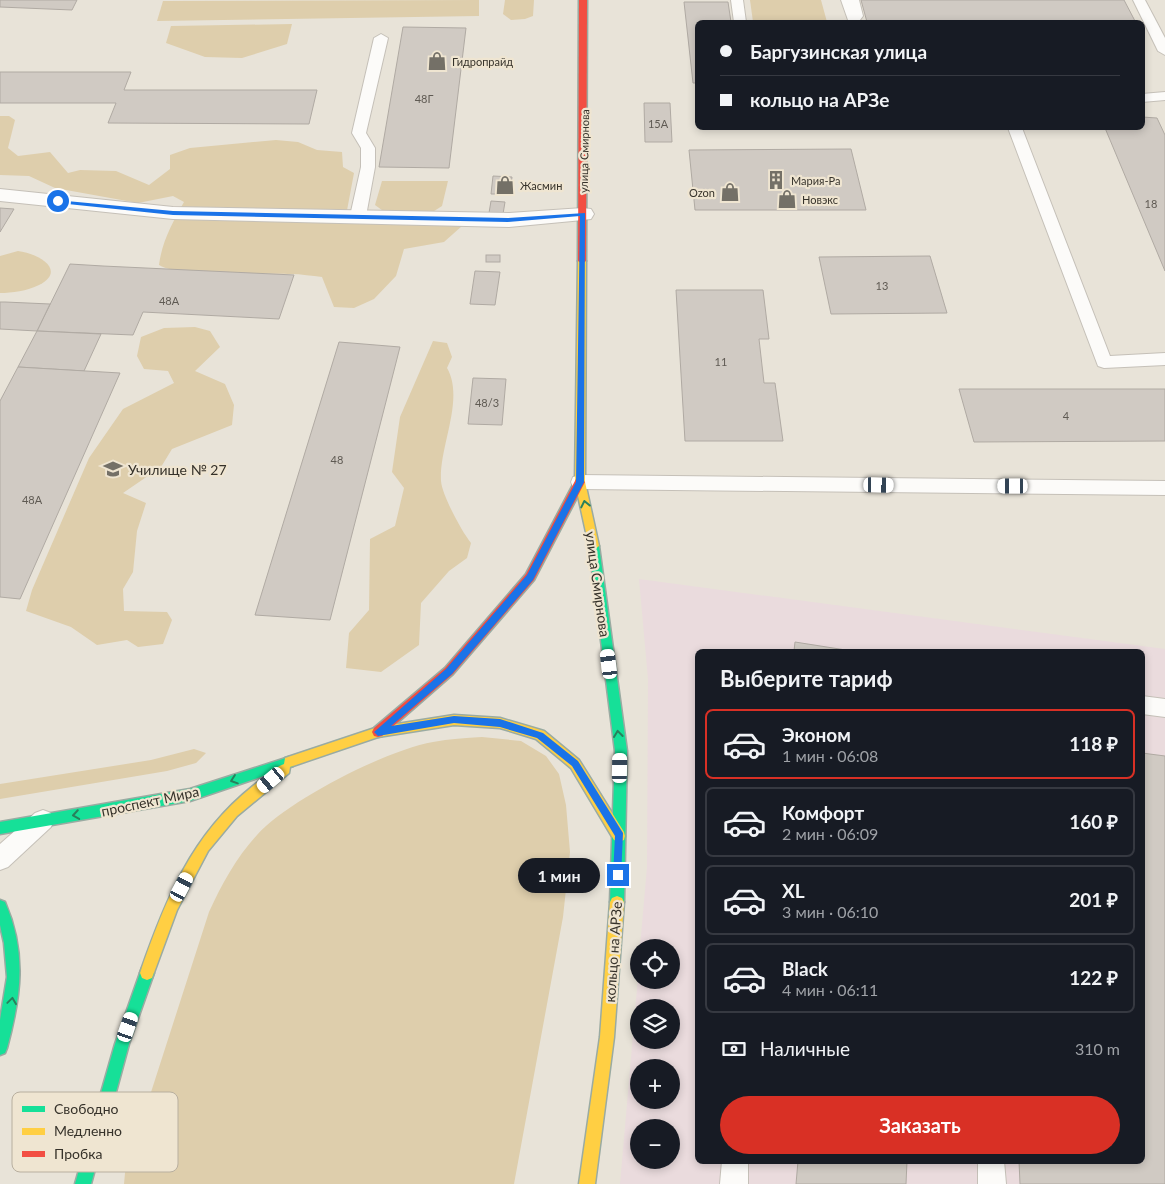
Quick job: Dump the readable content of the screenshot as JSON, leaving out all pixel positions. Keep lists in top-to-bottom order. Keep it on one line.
{"streets":{"main road":["улица Смирнова","проспект Мира","кольцо на АРЗе"]},"crossings":[["улица Смирнова","кольцо на АРЗе"]],"one_way":["проспект Мира"],"places":{"shop":["Гидропрайд","Жасмин","Ozon","Новэкс"],"building":["Мария-Ра"],"school or university":["Училище № 27"]},"house_numbers":["48Г","15А","18","13","48А","11","48/3","4","48","48А"],"legend":["Свободно","Медленно","Пробка"],"page":{"banner":["Баргузинская улица","кольцо на АРЗе"],"heading":"Выберите тариф","list":[{"name":"Эконом","note":"1 мин · 06:08","value":"118 ₽"},{"name":"Комфорт","note":"2 мин · 06:09","value":"160 ₽"},{"name":"XL","note":"3 мин · 06:10","value":"201 ₽"},{"name":"Black","note":"4 мин · 06:11","value":"122 ₽"}],"bubble":"1 мин","map_buttons":["+","−"],"pay":["Наличные","310 m"],"buttons":"Заказать"}}
